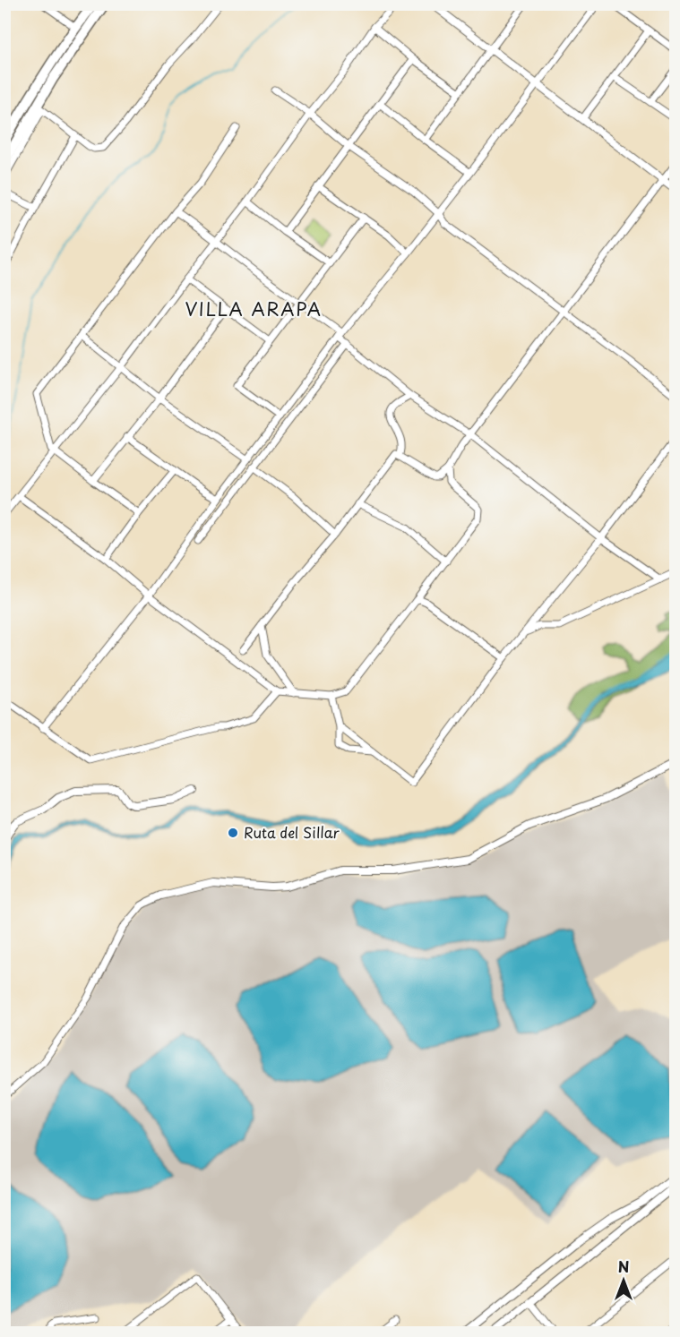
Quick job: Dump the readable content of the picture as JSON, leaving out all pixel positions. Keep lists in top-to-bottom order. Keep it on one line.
{"districts":["VILLA ARAPA"],"places":["Ruta del Sillar"],"north":"top"}
